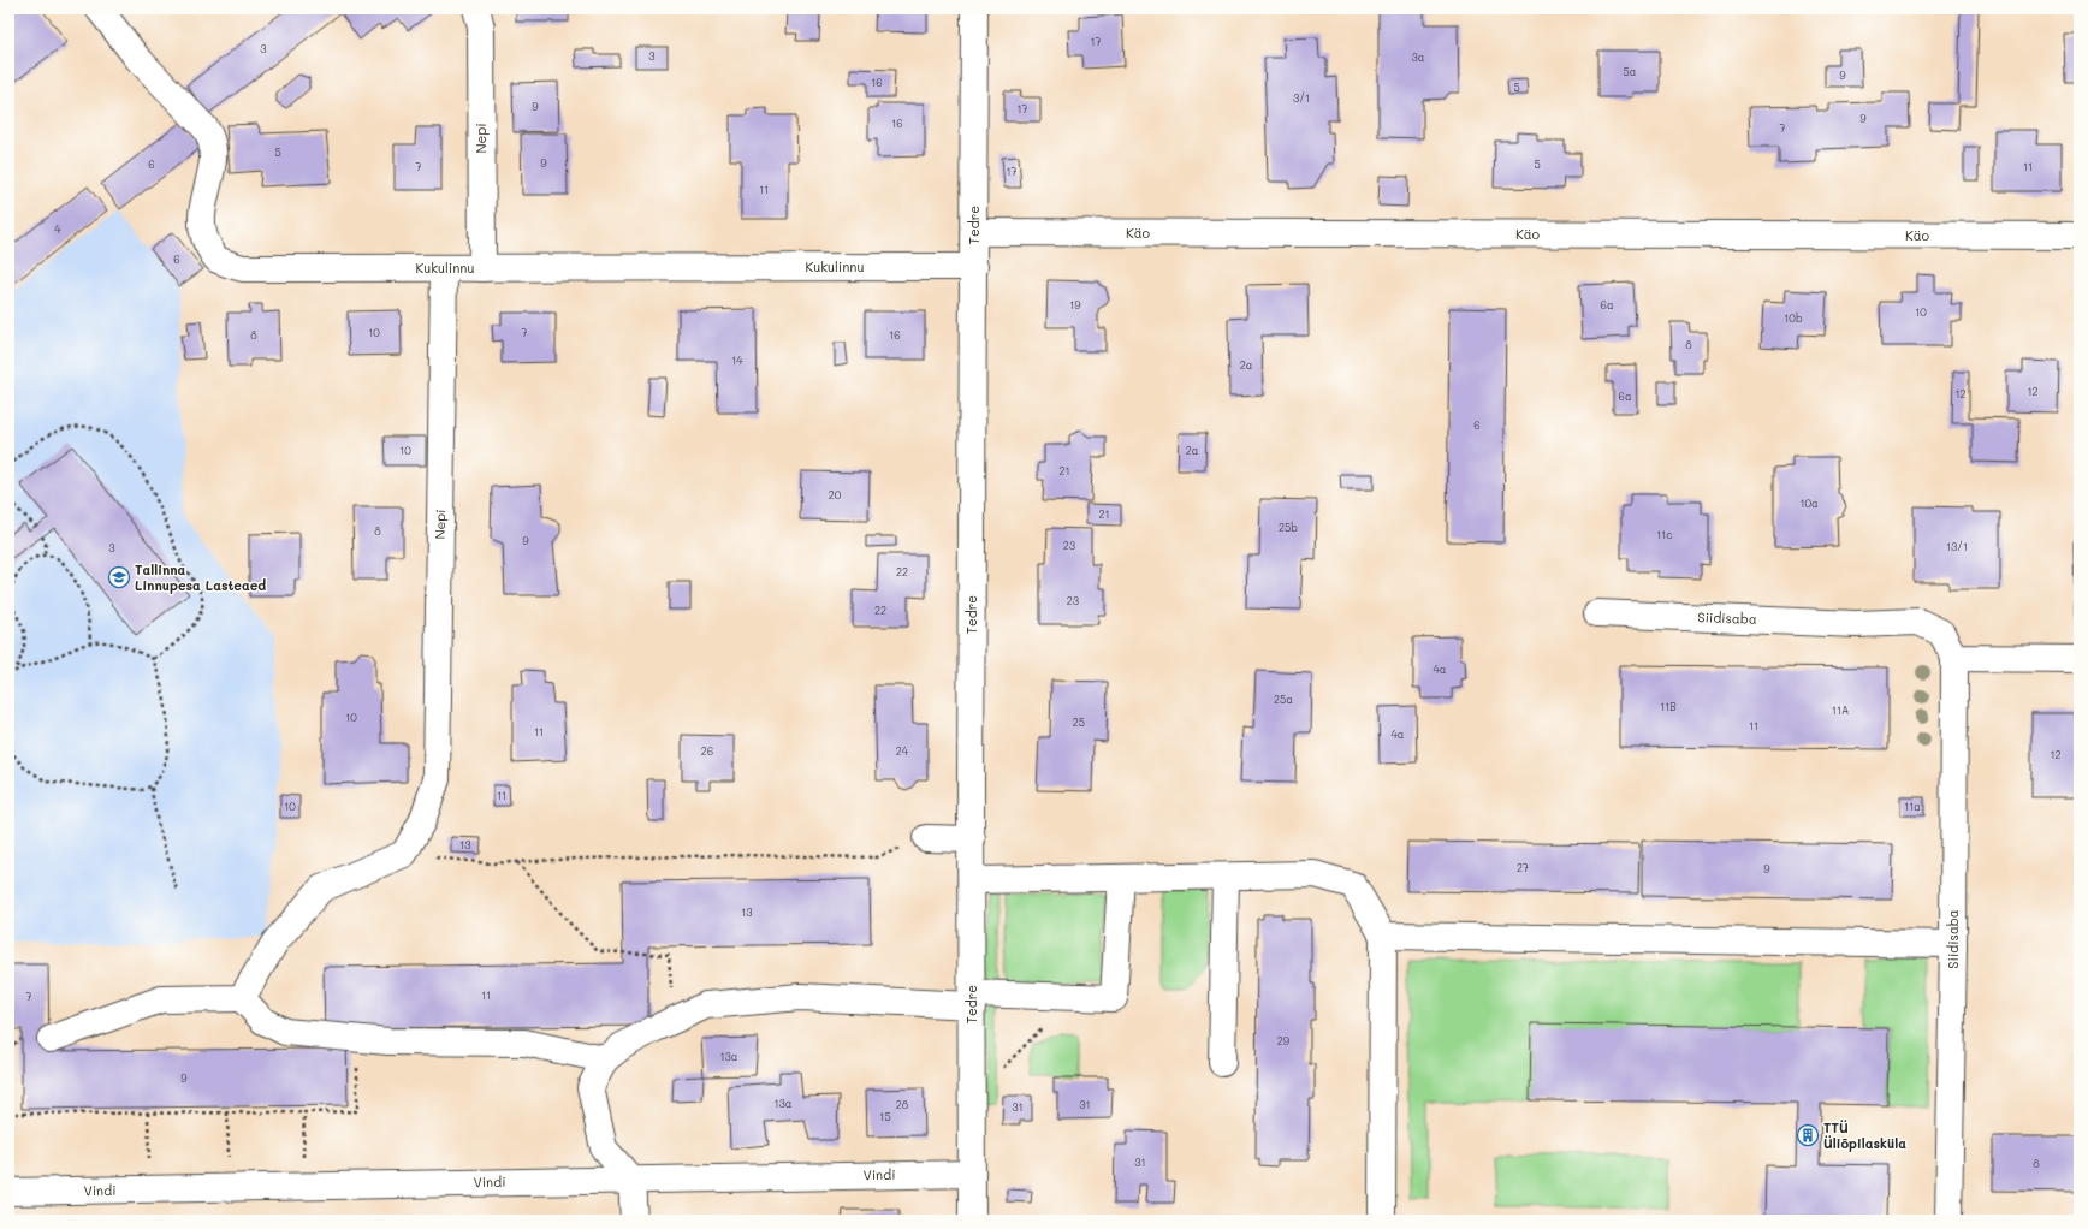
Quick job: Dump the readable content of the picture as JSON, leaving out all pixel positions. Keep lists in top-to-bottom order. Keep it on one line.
{"streets":{"street":["Nepi","Tedre","Käo","Kukulinnu","Siidisaba","Vindi"]},"crossings":[["Nepi","Kukulinnu"],["Tedre","Käo"],["Tedre","Kukulinnu"],["Tedre","Vindi"]],"places":{"school or university":["Tallinna Linnupesa Lasteaed"],"building":["TTÜ Üliõpilasküla"]},"house_numbers":["17","3","3","3a","5a","9","16","5","3/1","9","17","9","16","7","5","9","6","5","7","11","17","11","4","6","19","6a","10","10b","10","7","8","16","8","14","2a","12","12","6a","6","10","2a","21","20","10a","21","25b","8","11c","9","23","13/1","3","22","23","22","4a","25a","11B","11A","10","25","11","11","4a","26","24","12","11","10","11a","13","27","9","13","11","7","29","13a","9","13a","28","31","31","15","31","8"]}
